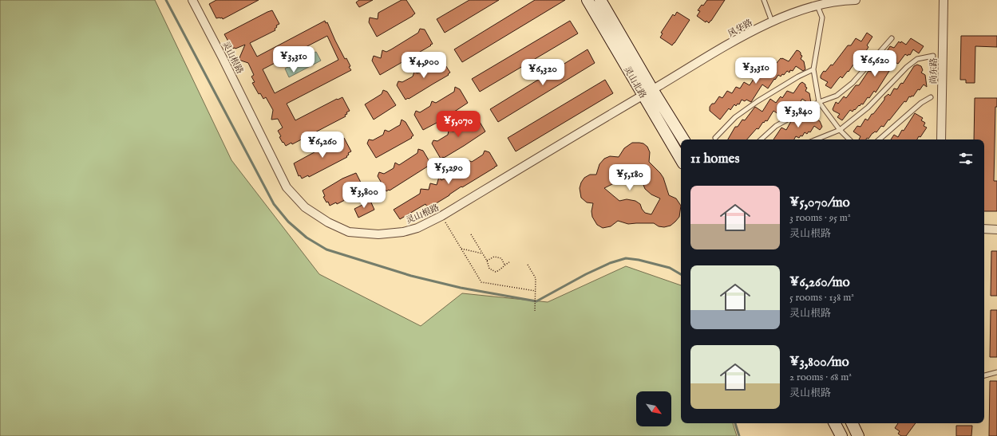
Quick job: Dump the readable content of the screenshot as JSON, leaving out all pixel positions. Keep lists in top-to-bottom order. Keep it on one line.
{"streets":{"main road":["灵山北路"],"street":["风华路","灵山根路","尚东路"]},"crossings":[["风华路","灵山根路"],["风华路","灵山北路"],["灵山根路","灵山北路"]],"north":"bottom right","page":{"price":["¥3,310","¥6,620","¥4,900","¥3,310","¥6,320","¥3,840","¥5,070","¥6,260","¥5,290","¥5,180","¥3,800"],"heading":"11 homes","list":[{"name":"¥5,070/mo","note":"3 rooms · 95 m² · 灵山根路"},{"name":"¥6,260/mo","note":"5 rooms · 138 m² · 灵山根路"},{"name":"¥3,800/mo","note":"2 rooms · 68 m² · 灵山根路"}]}}
